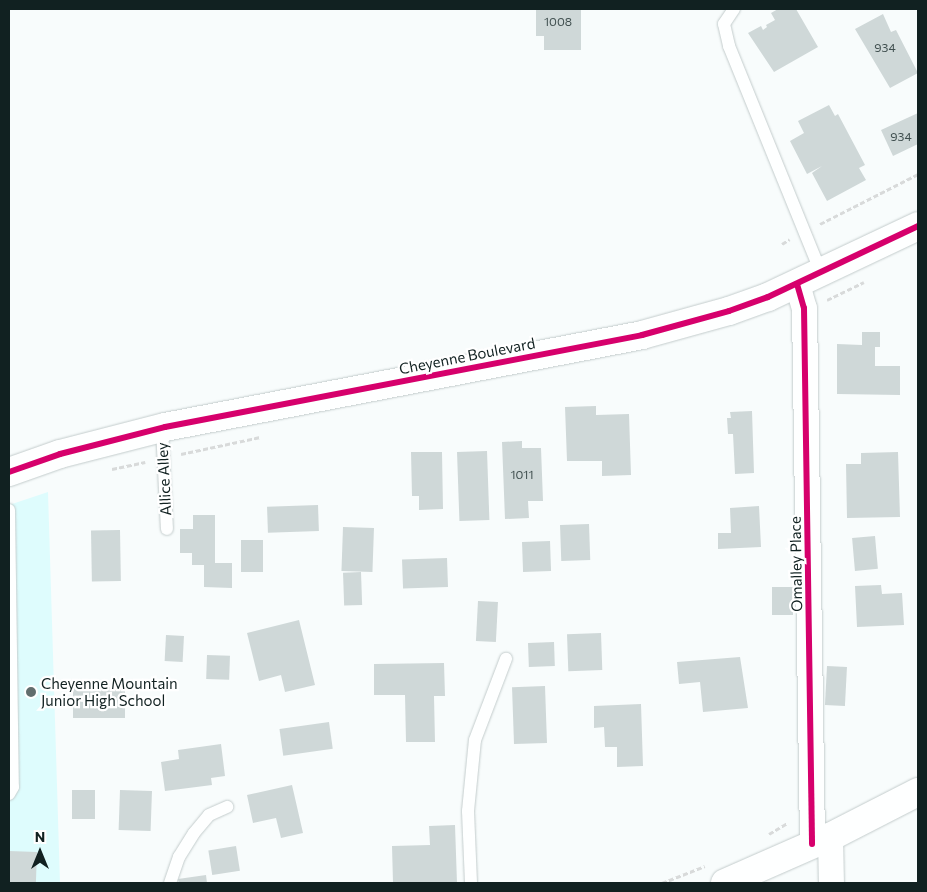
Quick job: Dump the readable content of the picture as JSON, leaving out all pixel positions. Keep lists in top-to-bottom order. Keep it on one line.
{"streets":{"main road":["Cheyenne Boulevard"],"street":["Omalley Place"],"lane":["Allice Alley"]},"crossings":[["Cheyenne Boulevard","Allice Alley"],["Cheyenne Boulevard","Omalley Place"]],"places":["Cheyenne Mountain Junior High School"],"house_numbers":["1008","934","934","1011"],"north":"top"}
